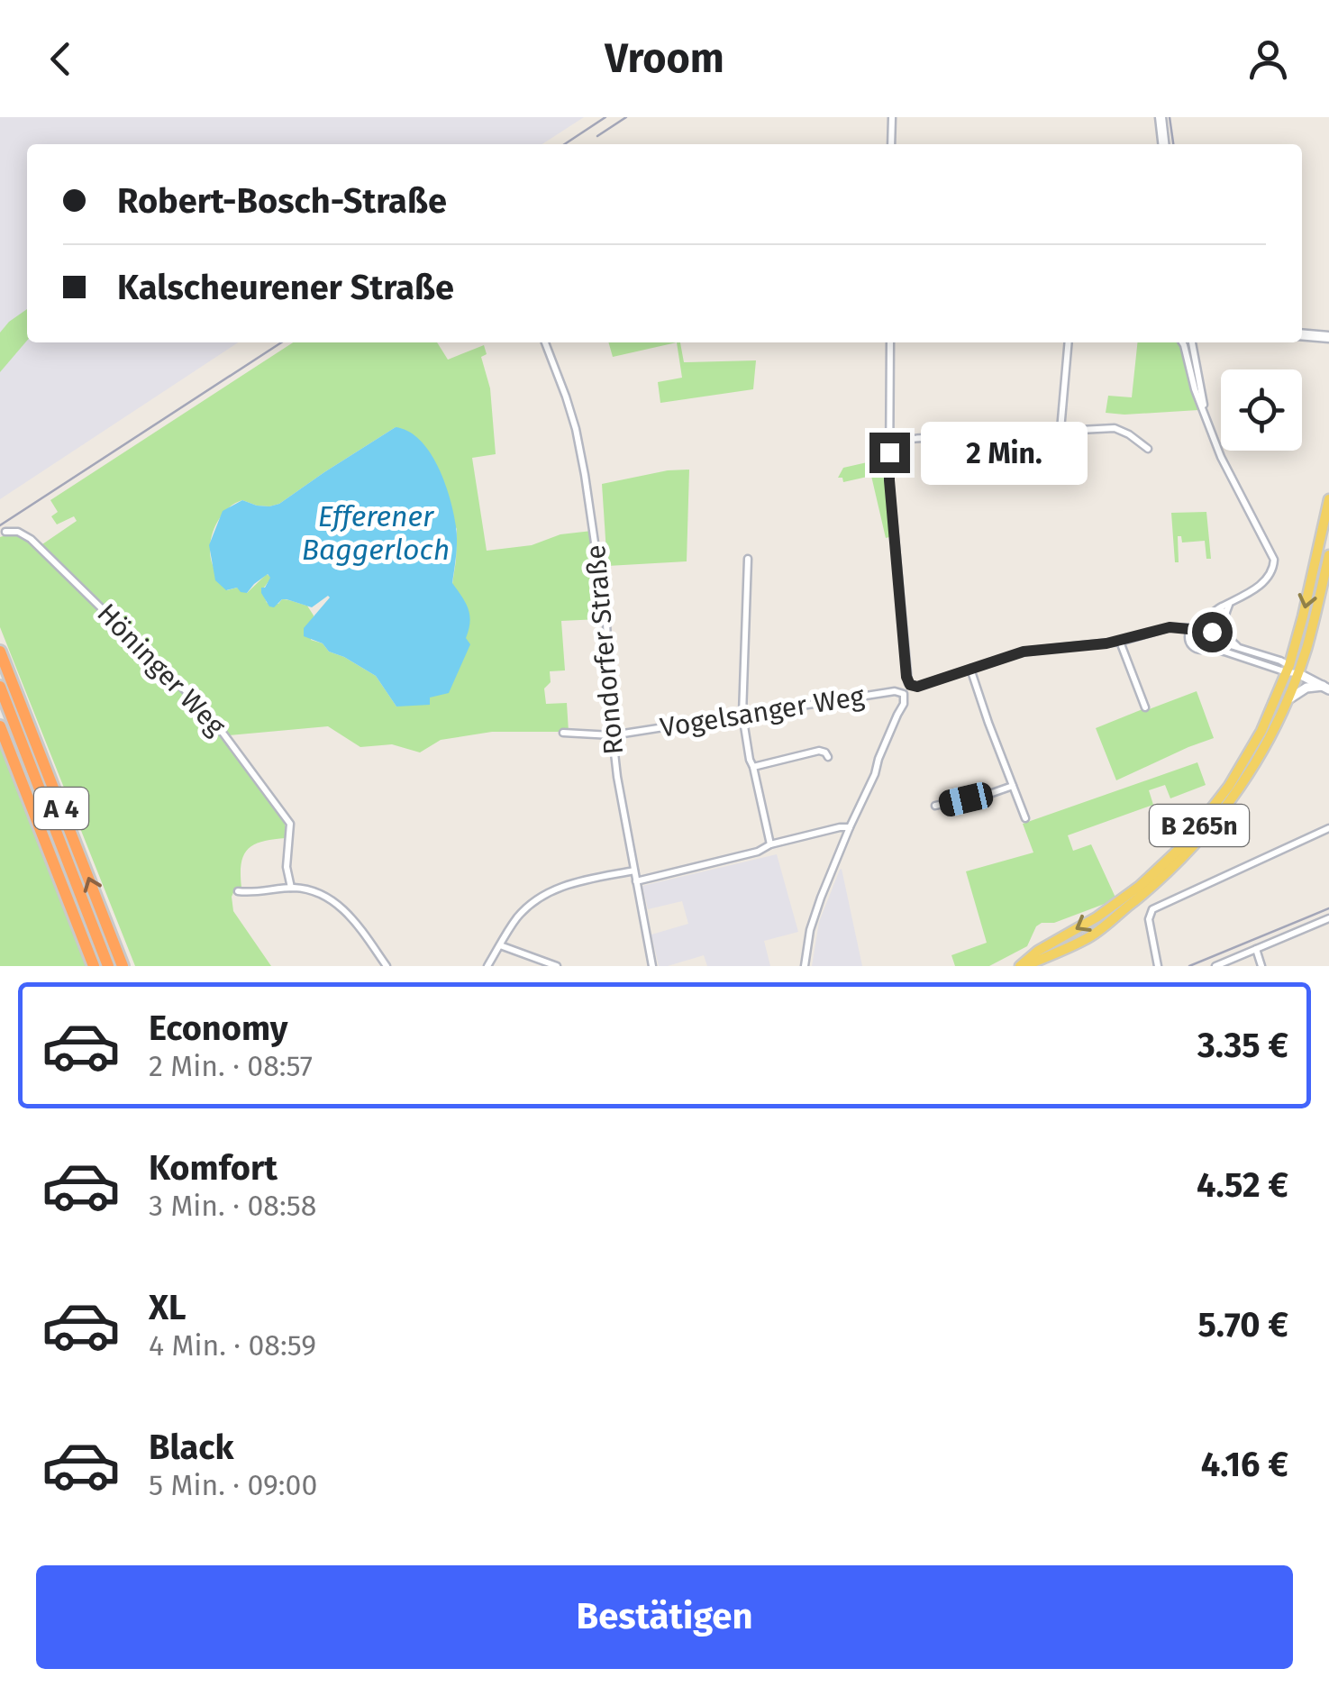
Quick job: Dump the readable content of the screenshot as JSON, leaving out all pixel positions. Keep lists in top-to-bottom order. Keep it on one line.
{"streets":{"highway":["A 4"],"main road":["B 265n"],"street":["Rondorfer Straße","Höninger Weg","Vogelsanger Weg"]},"crossings":[["Rondorfer Straße","Vogelsanger Weg"]],"water":["Efferener Baggerloch"],"page":{"header":"Vroom","banner":["Robert-Bosch-Straße","Kalscheurener Straße"],"bubble":"2 Min.","list":[{"name":"Economy","note":"2 Min. · 08:57","value":"3.35 €"},{"name":"Komfort","note":"3 Min. · 08:58","value":"4.52 €"},{"name":"XL","note":"4 Min. · 08:59","value":"5.70 €"},{"name":"Black","note":"5 Min. · 09:00","value":"4.16 €"}],"buttons":"Bestätigen"}}
